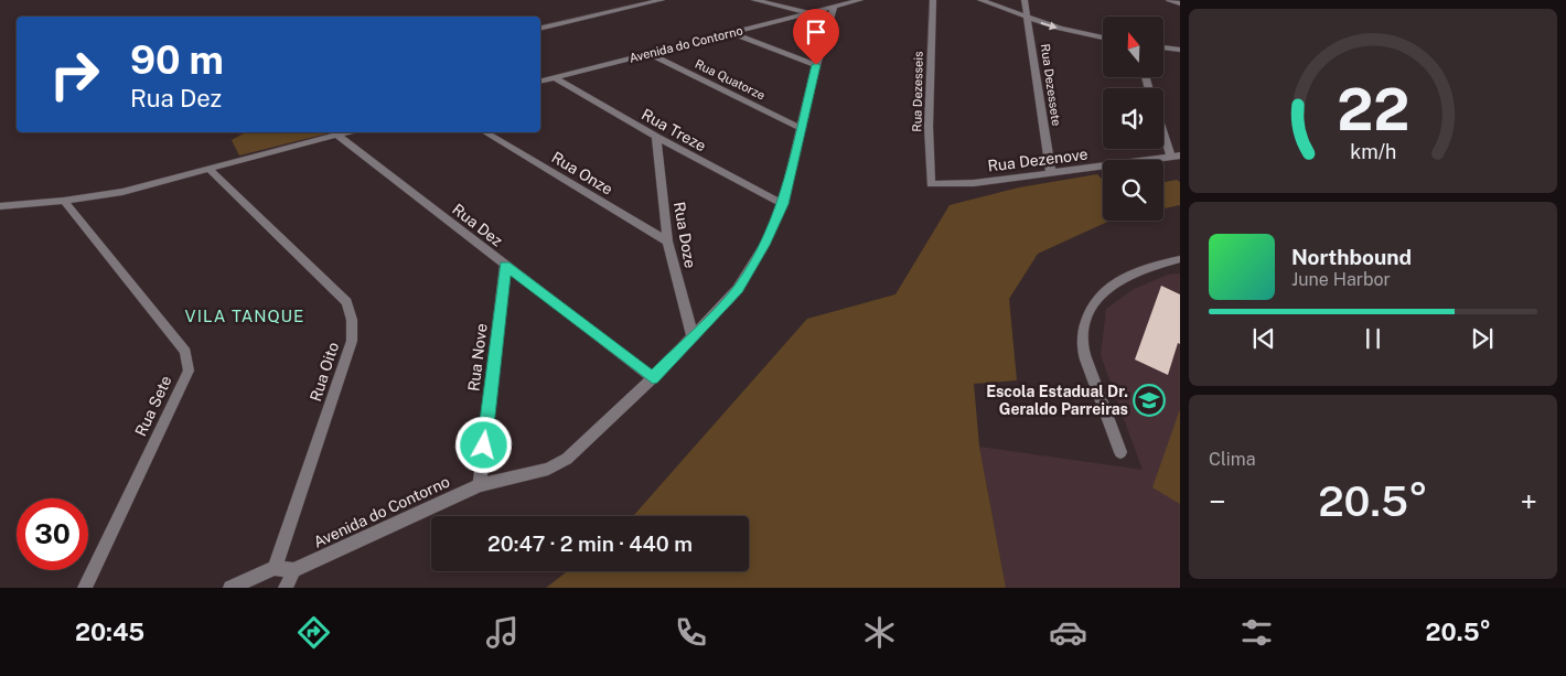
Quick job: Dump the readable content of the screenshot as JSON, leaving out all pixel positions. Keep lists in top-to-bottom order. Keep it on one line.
{"streets":{"street":["Avenida do Contorno","Rua Quatorze","Rua Dezessete","Rua Dezesseis","Rua Treze","Rua Dezenove","Rua Onze","Rua Dez","Rua Doze","Rua Nove","Rua Oito","Rua Sete"]},"crossings":[["Avenida do Contorno","Rua Quatorze"],["Avenida do Contorno","Rua Treze"],["Avenida do Contorno","Rua Dez"],["Avenida do Contorno","Rua Doze"],["Avenida do Contorno","Rua Nove"],["Rua Dezessete","Rua Dezenove"],["Rua Dezesseis","Rua Dezenove"],["Rua Treze","Rua Doze"],["Rua Onze","Rua Doze"],["Rua Dez","Rua Nove"]],"districts":["VILA TANQUE"],"places":{"school or university":["Escola Estadual Dr. Geraldo Parreiras"]},"north":"top","page":{"turn":["90 m","Rua Dez"],"song":["Northbound","June Harbor"],"tile":"Clima","heat":["−","20.5°","+"],"limit":"30","trip":"20:47 · 2 min · 440 m","tabs":["20:45","20.5°"],"gauge":["22","km/h"]}}
